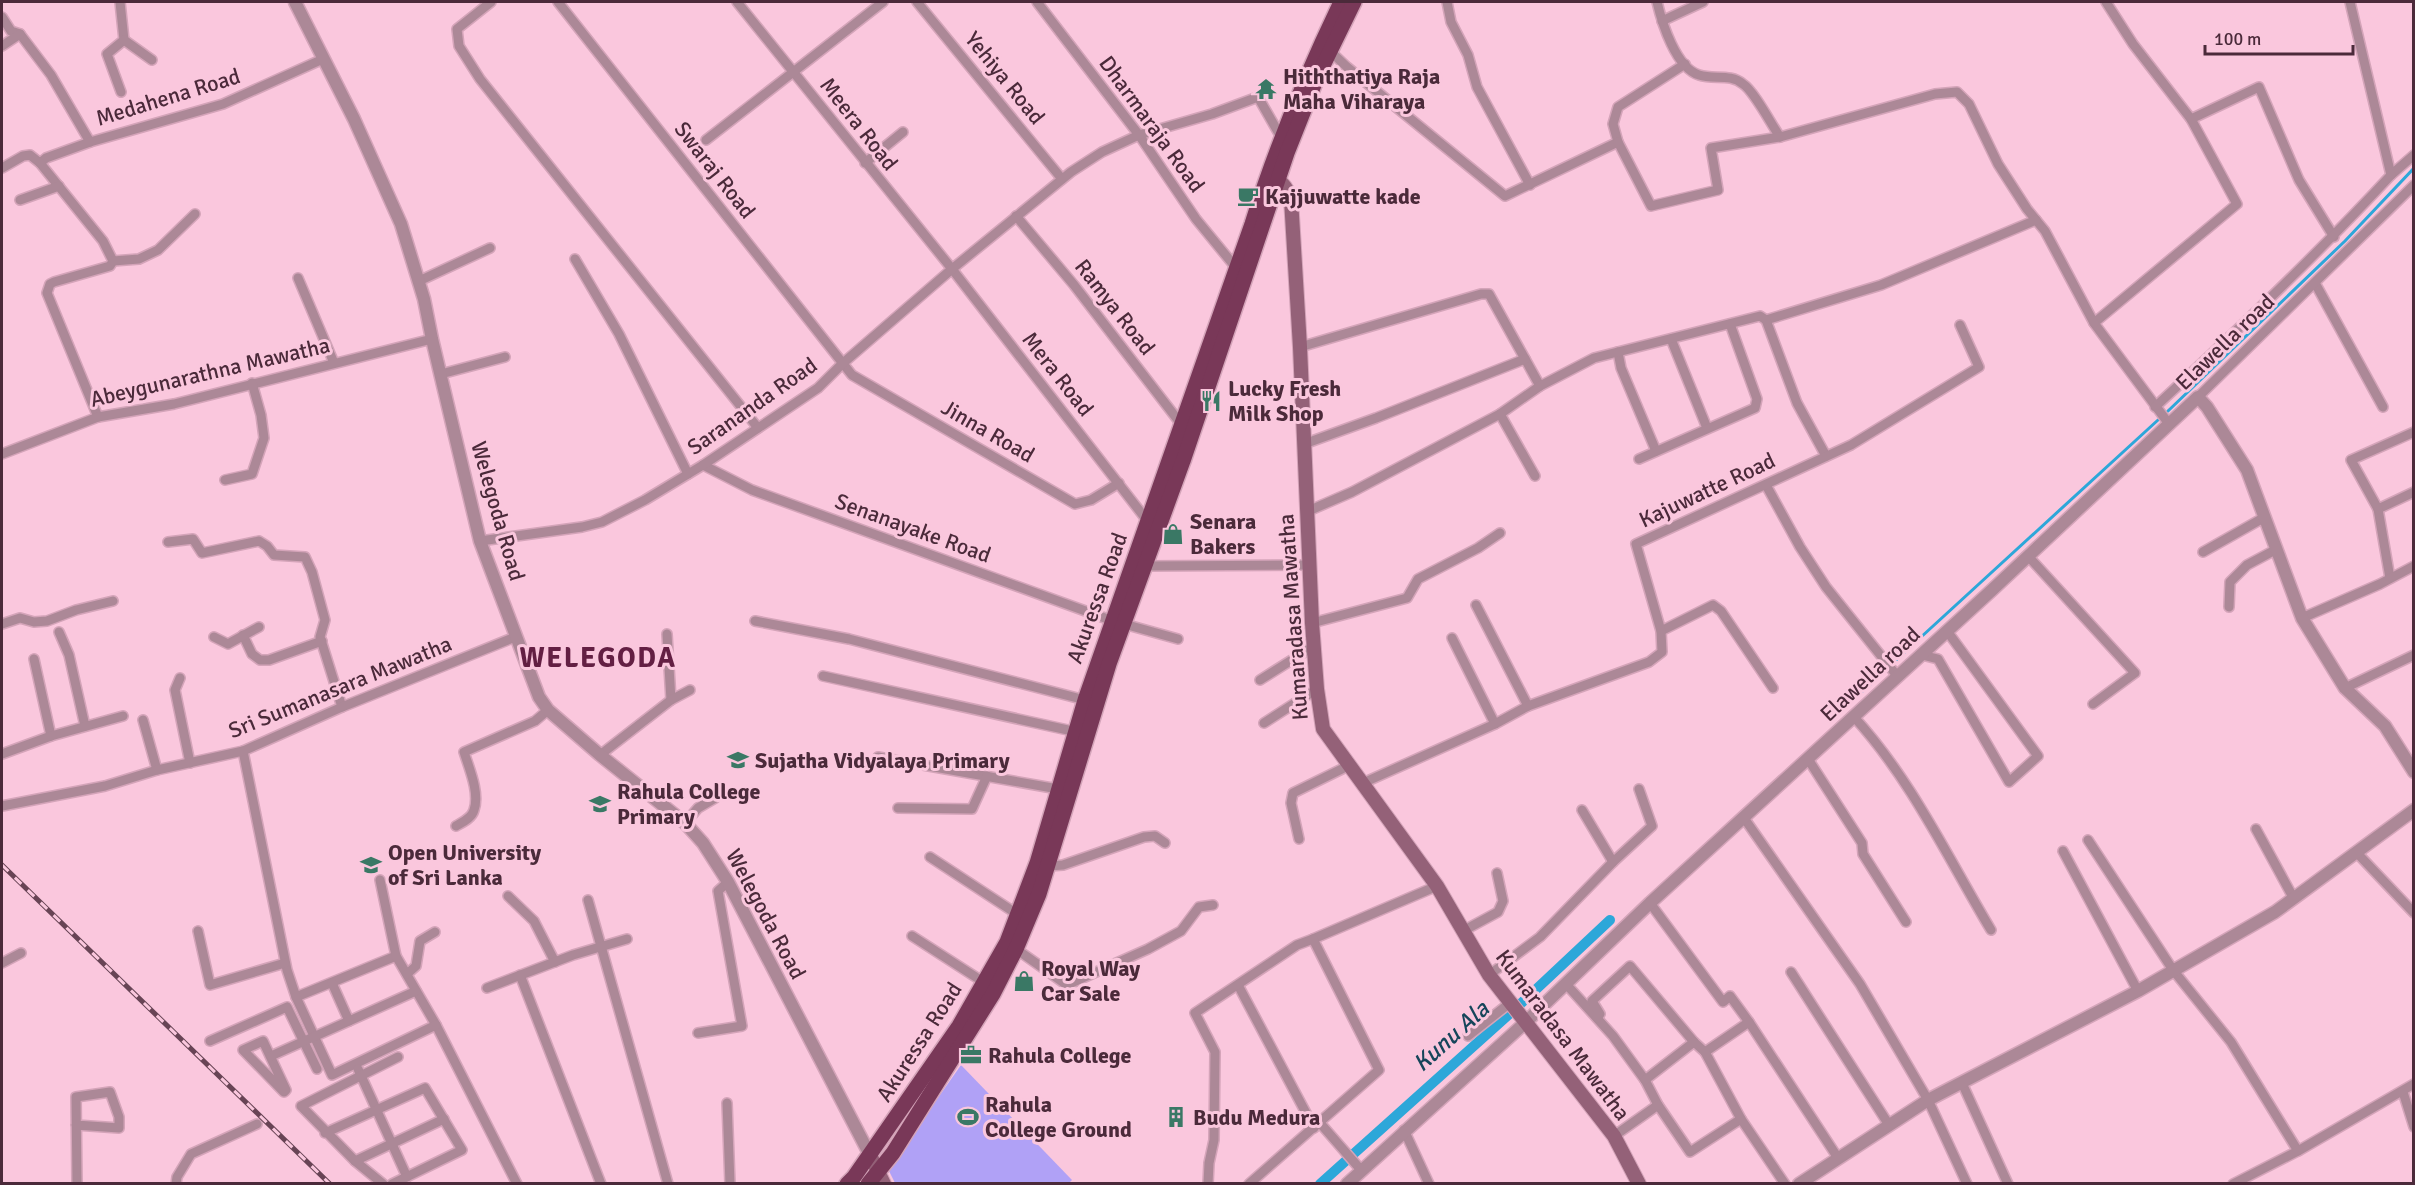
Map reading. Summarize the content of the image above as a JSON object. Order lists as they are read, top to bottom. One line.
{"streets":{"highway":["Akuressa Road"],"main road":["Kumaradasa Mawatha"],"street":["Yehiya Road","Medahena Road","Meera Road","Dharmaraja Road","Swaraj Road","Ramya Road","Elawella road","Abeygunarathna Mawatha","Mera Road","Sarananda Road","Jinna Road","Kajuwatte Road","Welegoda Road","Senanayake Road","Sri Sumanasara Mawatha"]},"crossings":[["Yehiya Road","Sarananda Road"],["Medahena Road","Welegoda Road"],["Meera Road","Mera Road"],["Meera Road","Sarananda Road"],["Dharmaraja Road","Sarananda Road"],["Dharmaraja Road","Akuressa Road"],["Swaraj Road","Sarananda Road"],["Swaraj Road","Jinna Road"],["Ramya Road","Sarananda Road"],["Ramya Road","Akuressa Road"],["Elawella road","Kumaradasa Mawatha"],["Abeygunarathna Mawatha","Welegoda Road"],["Mera Road","Sarananda Road"],["Mera Road","Jinna Road"],["Mera Road","Akuressa Road"],["Sarananda Road","Jinna Road"],["Sarananda Road","Welegoda Road"],["Sarananda Road","Senanayake Road"],["Sarananda Road","Akuressa Road"],["Kajuwatte Road","Kumaradasa Mawatha"],["Welegoda Road","Akuressa Road"],["Welegoda Road","Sri Sumanasara Mawatha"],["Senanayake Road","Akuressa Road"],["Akuressa Road","Kumaradasa Mawatha"]],"districts":["WELEGODA"],"water":["Kunu Ala"],"places":{"temple":["Hiththatiya Raja Maha Viharaya"],"cafe":["Kajjuwatte kade"],"restaurant":["Lucky Fresh Milk Shop"],"shop":["Senara Bakers","Royal Way Car Sale"],"school or university":["Sujatha Vidyalaya Primary","Rahula College Primary","Open University of Sri Lanka"],"office":["Rahula College"],"sports":["Rahula College Ground"],"building":["Budu Medura"]},"scale_bar":"100 m"}
